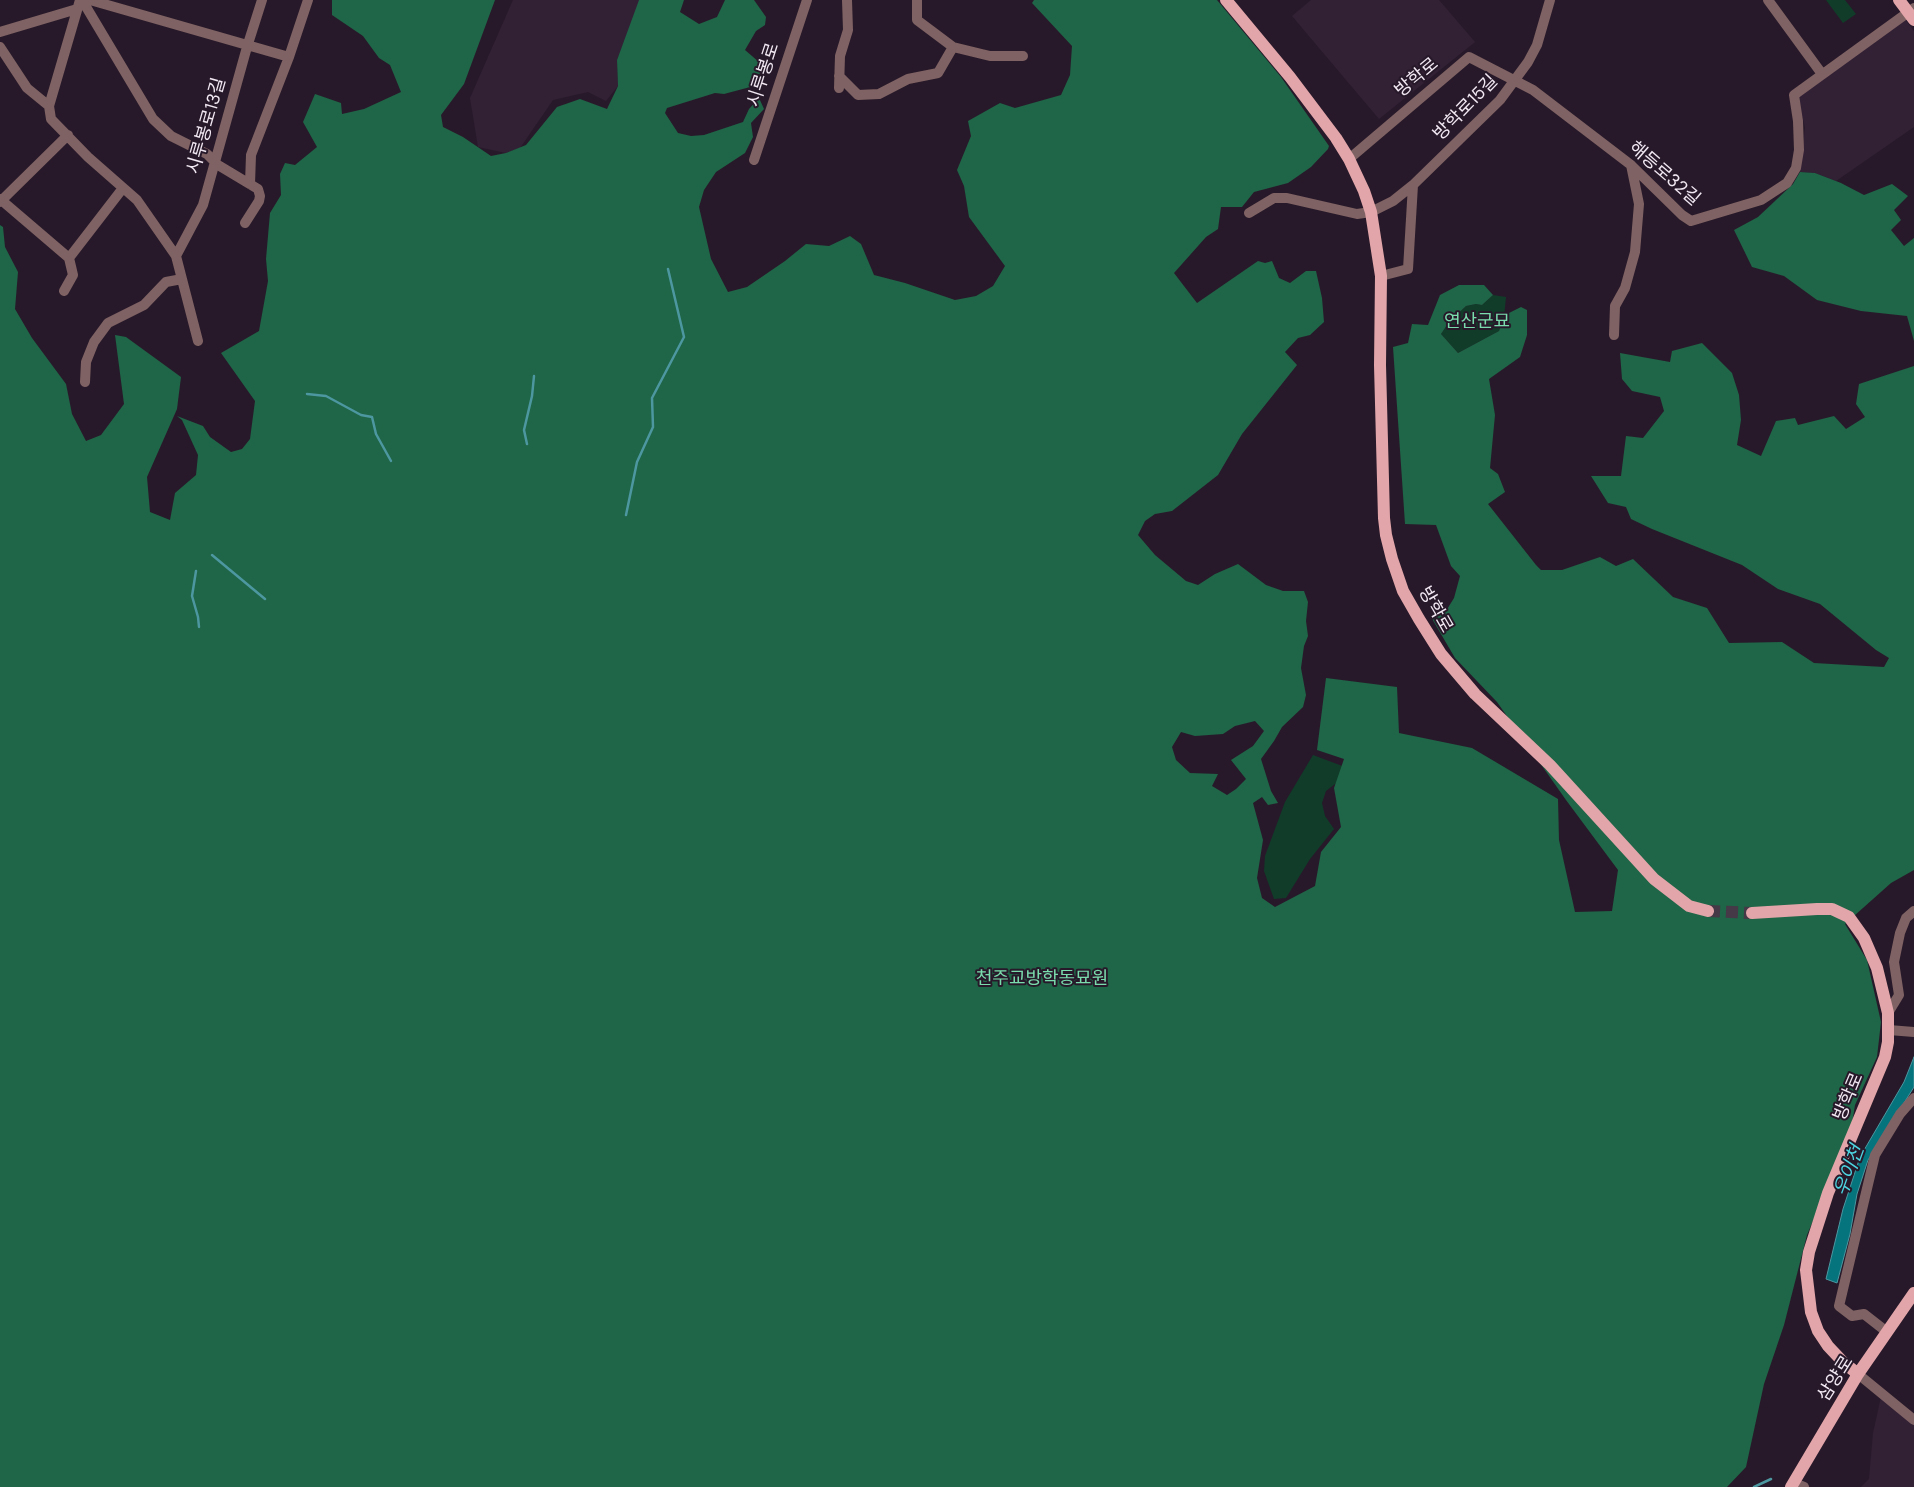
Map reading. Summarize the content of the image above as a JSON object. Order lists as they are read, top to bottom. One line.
{"streets":{"main road":["방학로","삼양로"],"street":["시루봉로","방학로15길","시루봉로13길","해등로32길"]},"crossings":[["방학로","방학로15길"],["방학로","해등로32길"],["방학로","삼양로"],["방학로15길","해등로32길"]],"water":["우이천"],"parks":["연산군묘","천주교방학동묘원"]}
